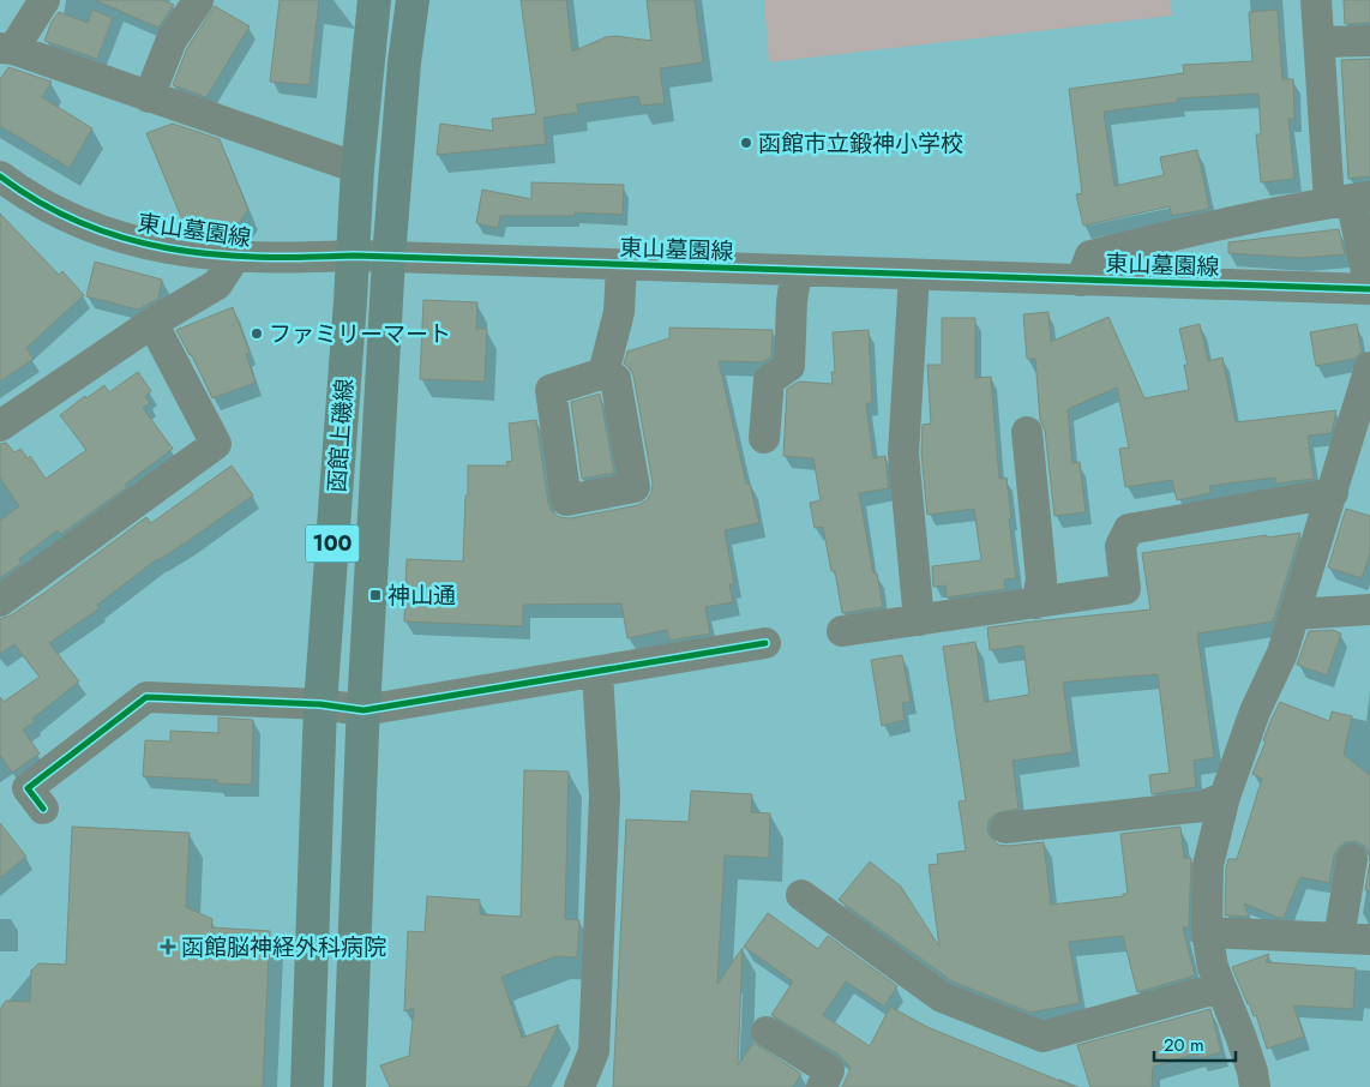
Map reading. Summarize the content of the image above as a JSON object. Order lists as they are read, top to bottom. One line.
{"streets":{"main road":["函館上磯線","100"],"street":["東山墓園線"]},"crossings":[["東山墓園線","函館上磯線"]],"places":{"other":["函館市立鍛神小学校","ファミリーマート"],"transit":["神山通"],"health":["函館脳神経外科病院"]},"scale_bar":"20 m"}
